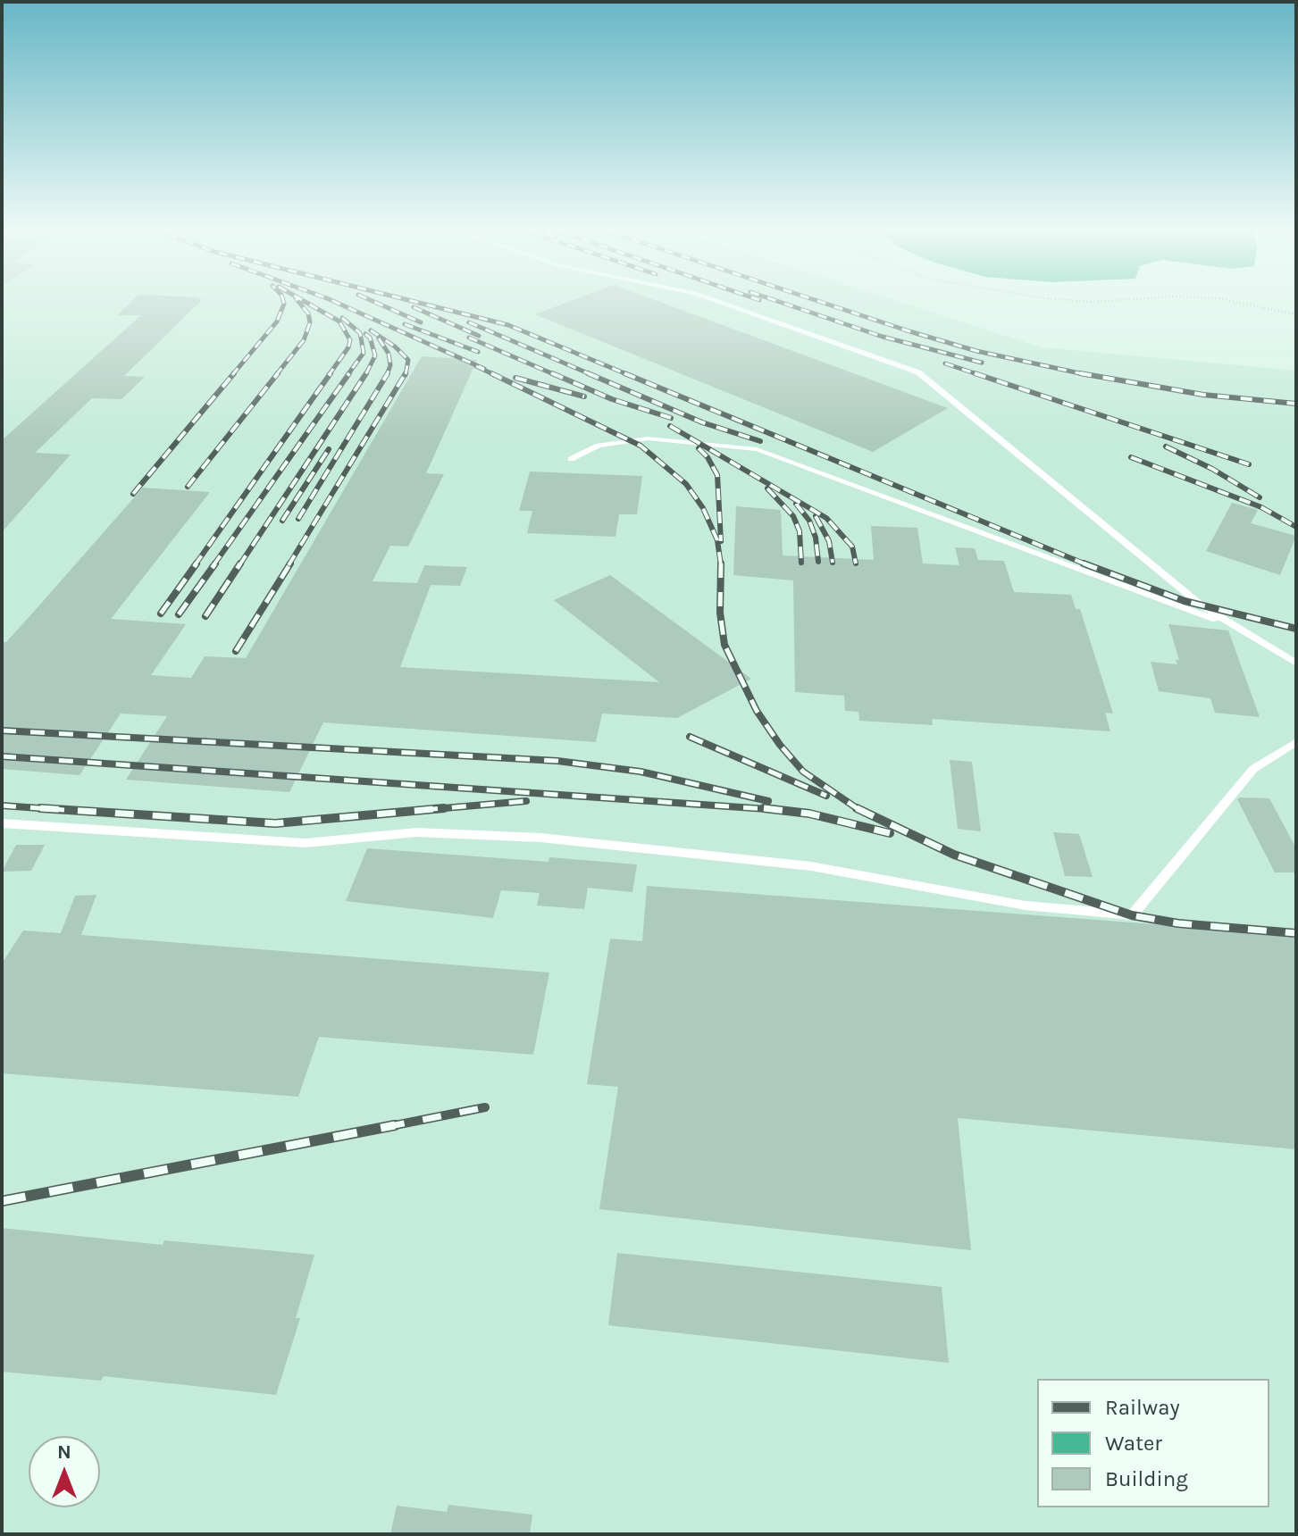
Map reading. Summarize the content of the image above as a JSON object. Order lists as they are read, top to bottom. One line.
{"legend":["Railway","Water","Building"],"north":"top"}
